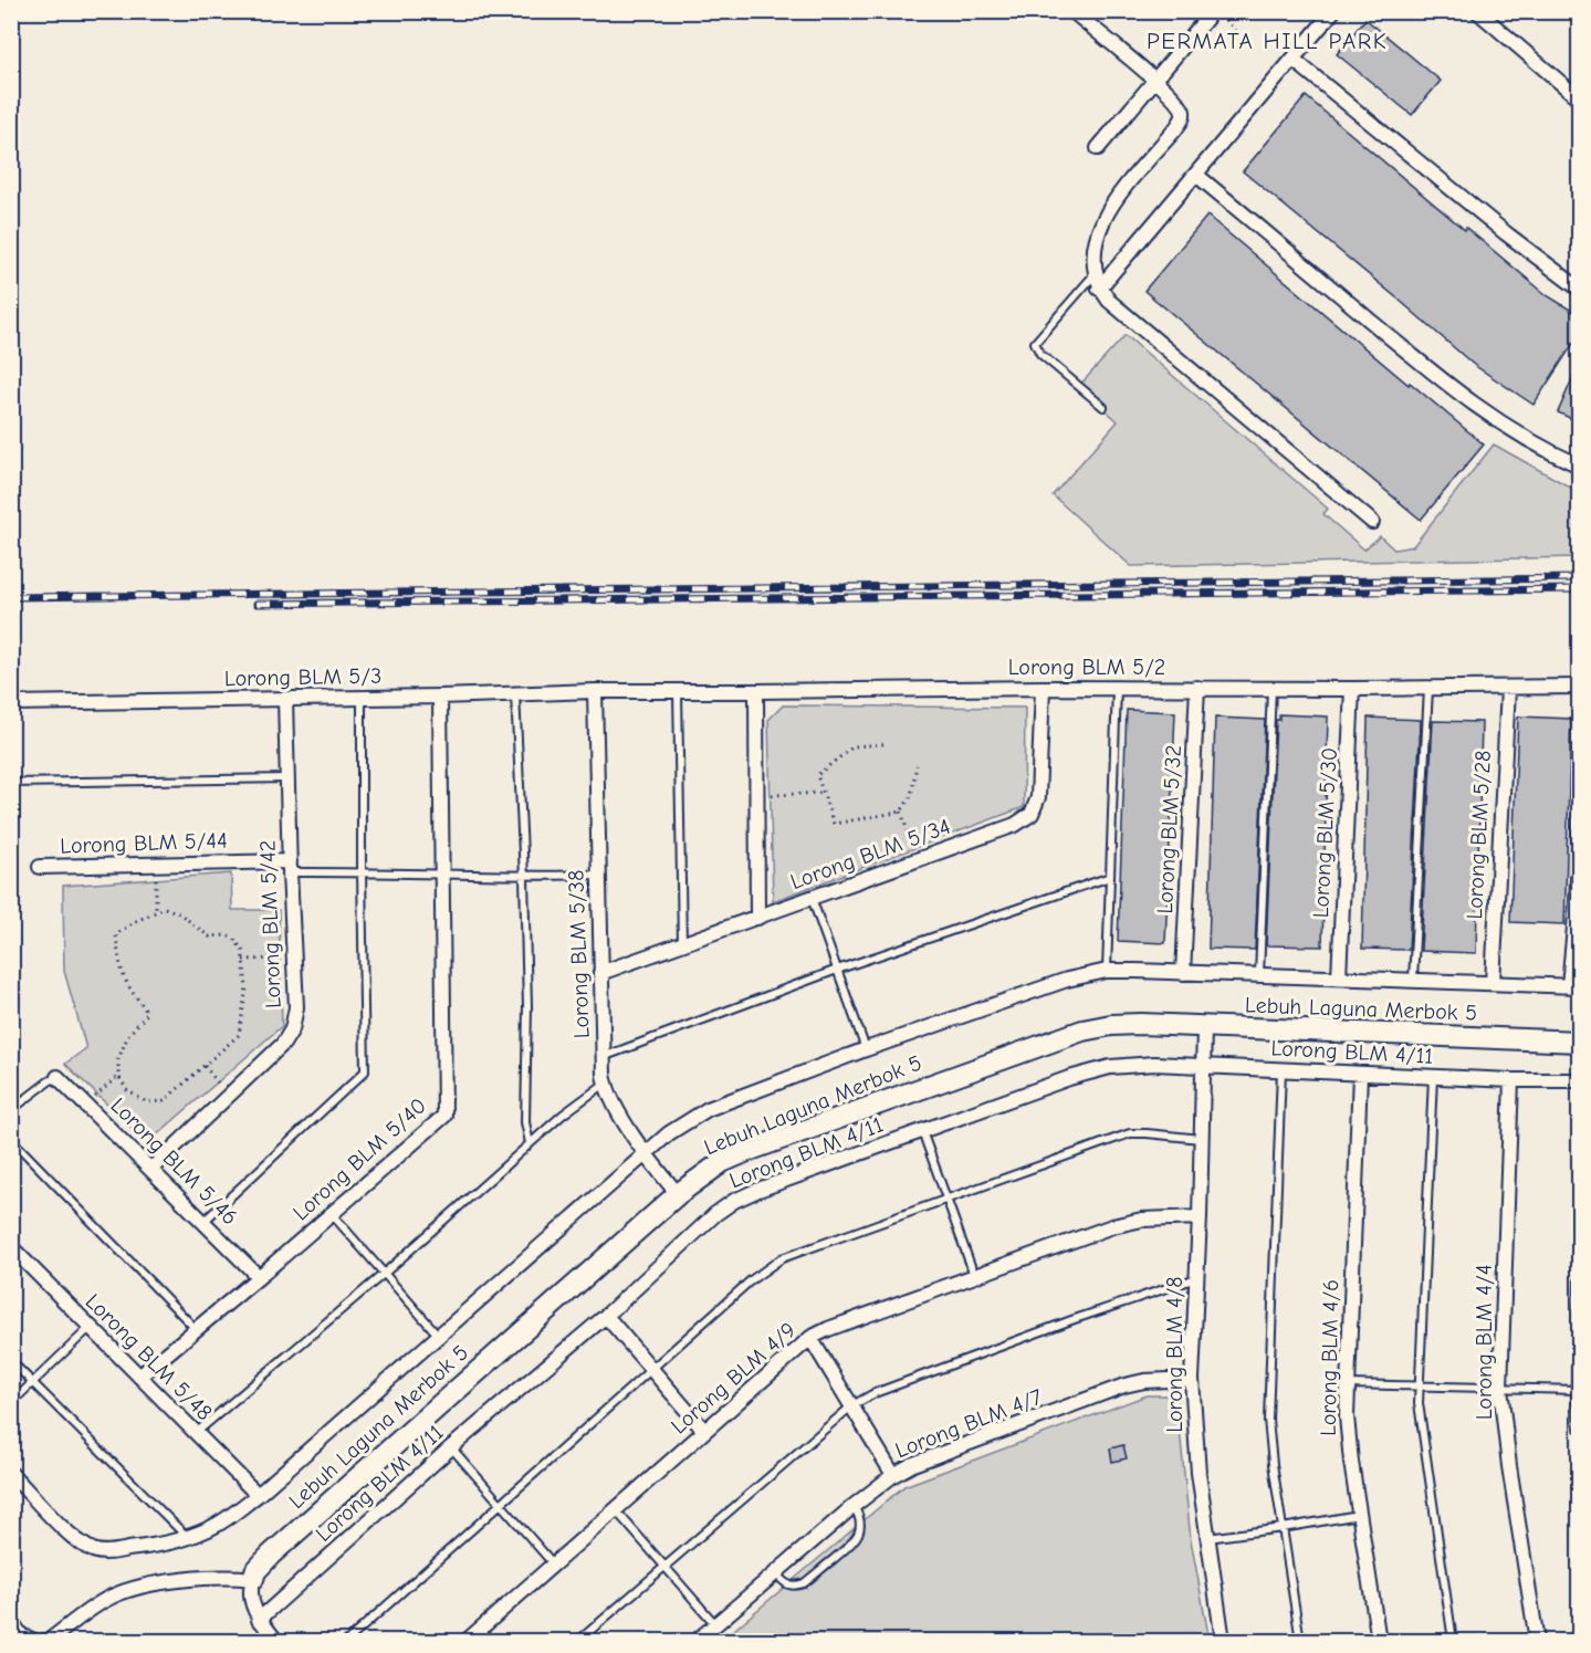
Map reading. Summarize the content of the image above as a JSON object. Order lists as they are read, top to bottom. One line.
{"streets":{"street":["Lorong BLM 5/2","Lorong BLM 5/3","Lorong BLM 5/32","Lorong BLM 5/30","Lorong BLM 5/28","Lorong BLM 5/44","Lorong BLM 5/34","Lorong BLM 5/42","Lorong BLM 5/38","Lebuh Laguna Merbok 5","Lorong BLM 4/11","Lorong BLM 5/40","Lorong BLM 5/46","Lorong BLM 4/4","Lorong BLM 4/8","Lorong BLM 5/48","Lorong BLM 4/6","Lorong BLM 4/9","Lorong BLM 4/7"]},"crossings":[["Lorong BLM 5/2","Lorong BLM 5/3"],["Lorong BLM 5/2","Lorong BLM 5/32"],["Lorong BLM 5/2","Lorong BLM 5/30"],["Lorong BLM 5/2","Lorong BLM 5/28"],["Lorong BLM 5/2","Lorong BLM 5/34"],["Lorong BLM 5/2","Lorong BLM 5/38"],["Lorong BLM 5/3","Lorong BLM 5/42"],["Lorong BLM 5/3","Lorong BLM 5/38"],["Lorong BLM 5/3","Lorong BLM 5/40"],["Lorong BLM 5/32","Lebuh Laguna Merbok 5"],["Lorong BLM 5/30","Lebuh Laguna Merbok 5"],["Lorong BLM 5/28","Lebuh Laguna Merbok 5"],["Lorong BLM 5/44","Lorong BLM 5/42"],["Lorong BLM 5/34","Lorong BLM 5/38"],["Lorong BLM 5/42","Lorong BLM 5/46"],["Lorong BLM 5/38","Lebuh Laguna Merbok 5"],["Lebuh Laguna Merbok 5","Lorong BLM 4/8"],["Lebuh Laguna Merbok 5","Lorong BLM 5/48"],["Lorong BLM 4/11","Lorong BLM 4/4"],["Lorong BLM 4/11","Lorong BLM 4/8"],["Lorong BLM 4/11","Lorong BLM 4/6"],["Lorong BLM 5/40","Lorong BLM 5/46"],["Lorong BLM 5/40","Lorong BLM 5/48"],["Lorong BLM 4/8","Lorong BLM 4/9"],["Lorong BLM 4/8","Lorong BLM 4/7"]],"districts":["PERMATA HILL PARK"]}
